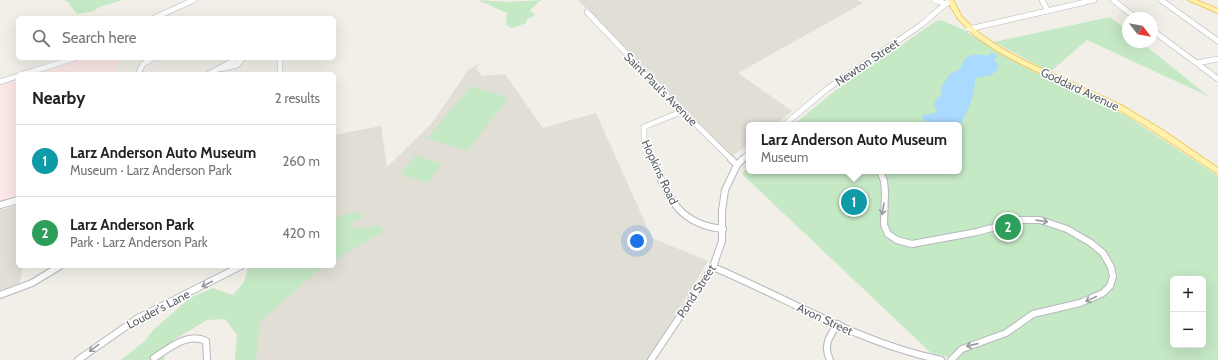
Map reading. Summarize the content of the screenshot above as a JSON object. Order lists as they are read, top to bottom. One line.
{"streets":{"main road":["Goddard Avenue"],"street":["Newton Street","Saint Paul's Avenue","Hopkins Road","Pond Street","Louder's Lane","Avon Street"]},"crossings":[["Newton Street","Goddard Avenue"],["Saint Paul's Avenue","Hopkins Road"],["Saint Paul's Avenue","Pond Street"],["Hopkins Road","Pond Street"],["Pond Street","Avon Street"]],"one_way":["Louder's Lane"],"north":"bottom right","page":{"search":"Search here","heading":["Nearby","2 results"],"popup":["Larz Anderson Auto Museum","Museum"],"list":[{"mark":"1","name":"Larz Anderson Auto Museum","note":"Museum · Larz Anderson Park","value":"260 m"},{"mark":"2","name":"Larz Anderson Park","note":"Park · Larz Anderson Park","value":"420 m"}],"pins":["1","2"],"map_buttons":["+","−"]}}
